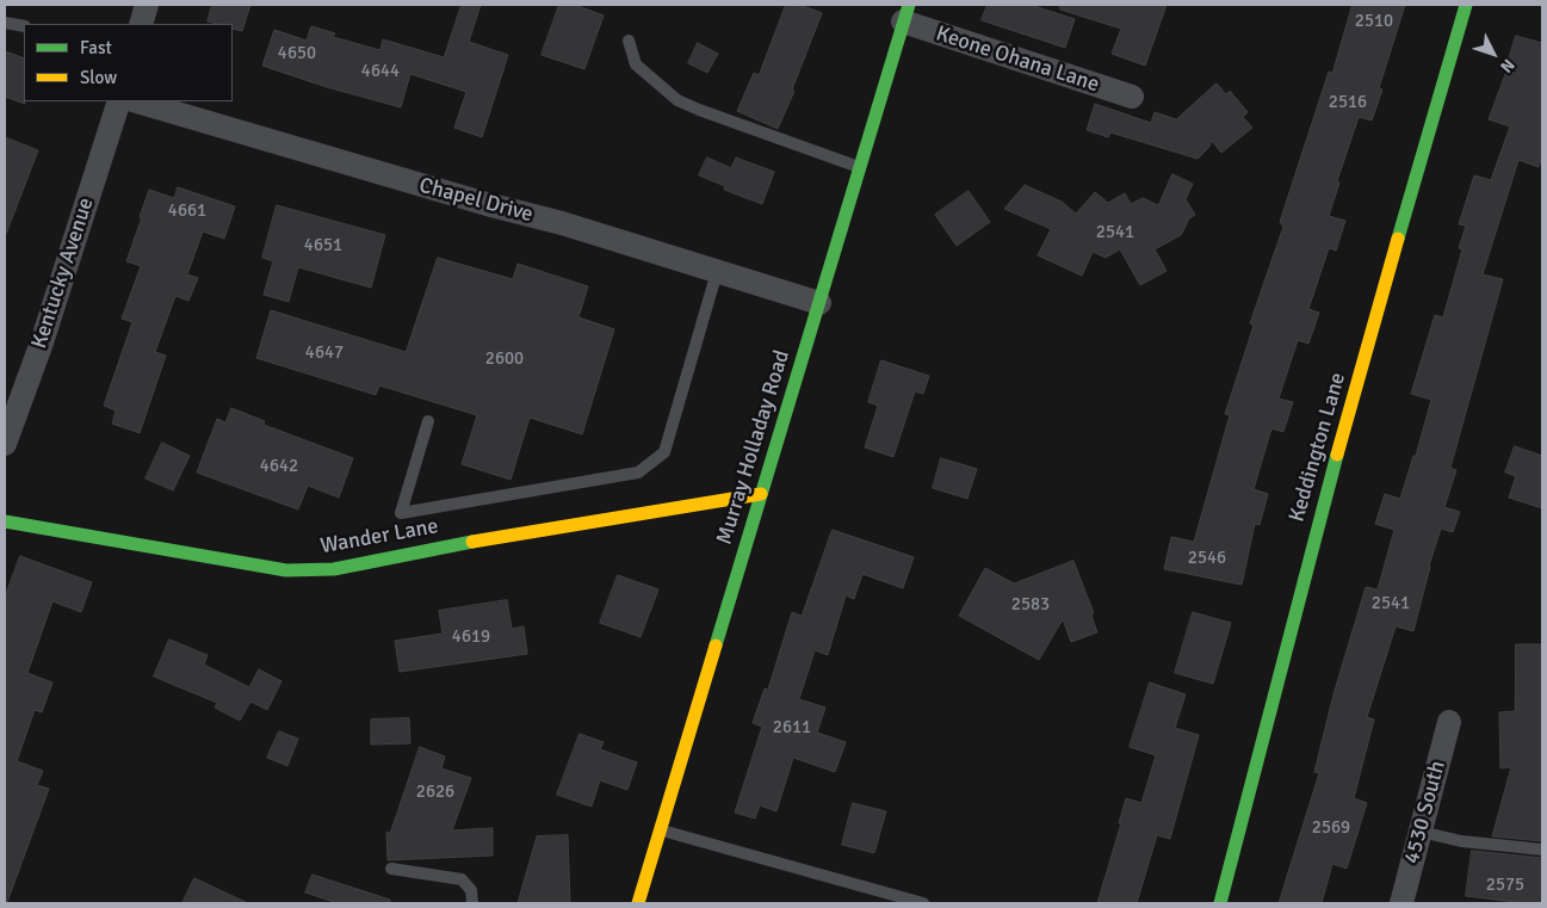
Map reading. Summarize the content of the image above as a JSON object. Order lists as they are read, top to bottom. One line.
{"streets":{"street":["Keone Ohana Lane","Chapel Drive","Kentucky Avenue","Murray Holladay Road","Keddington Lane","Wander Lane","4530 South"]},"crossings":[["Keone Ohana Lane","Murray Holladay Road"],["Chapel Drive","Murray Holladay Road"],["Murray Holladay Road","Wander Lane"]],"house_numbers":["2510","4650","4644","2516","4661","2541","4651","4647","2600","4642","2546","2541","2583","4619","2611","2626","2569","2575"],"legend":["Fast","Slow"],"north":"bottom right"}
